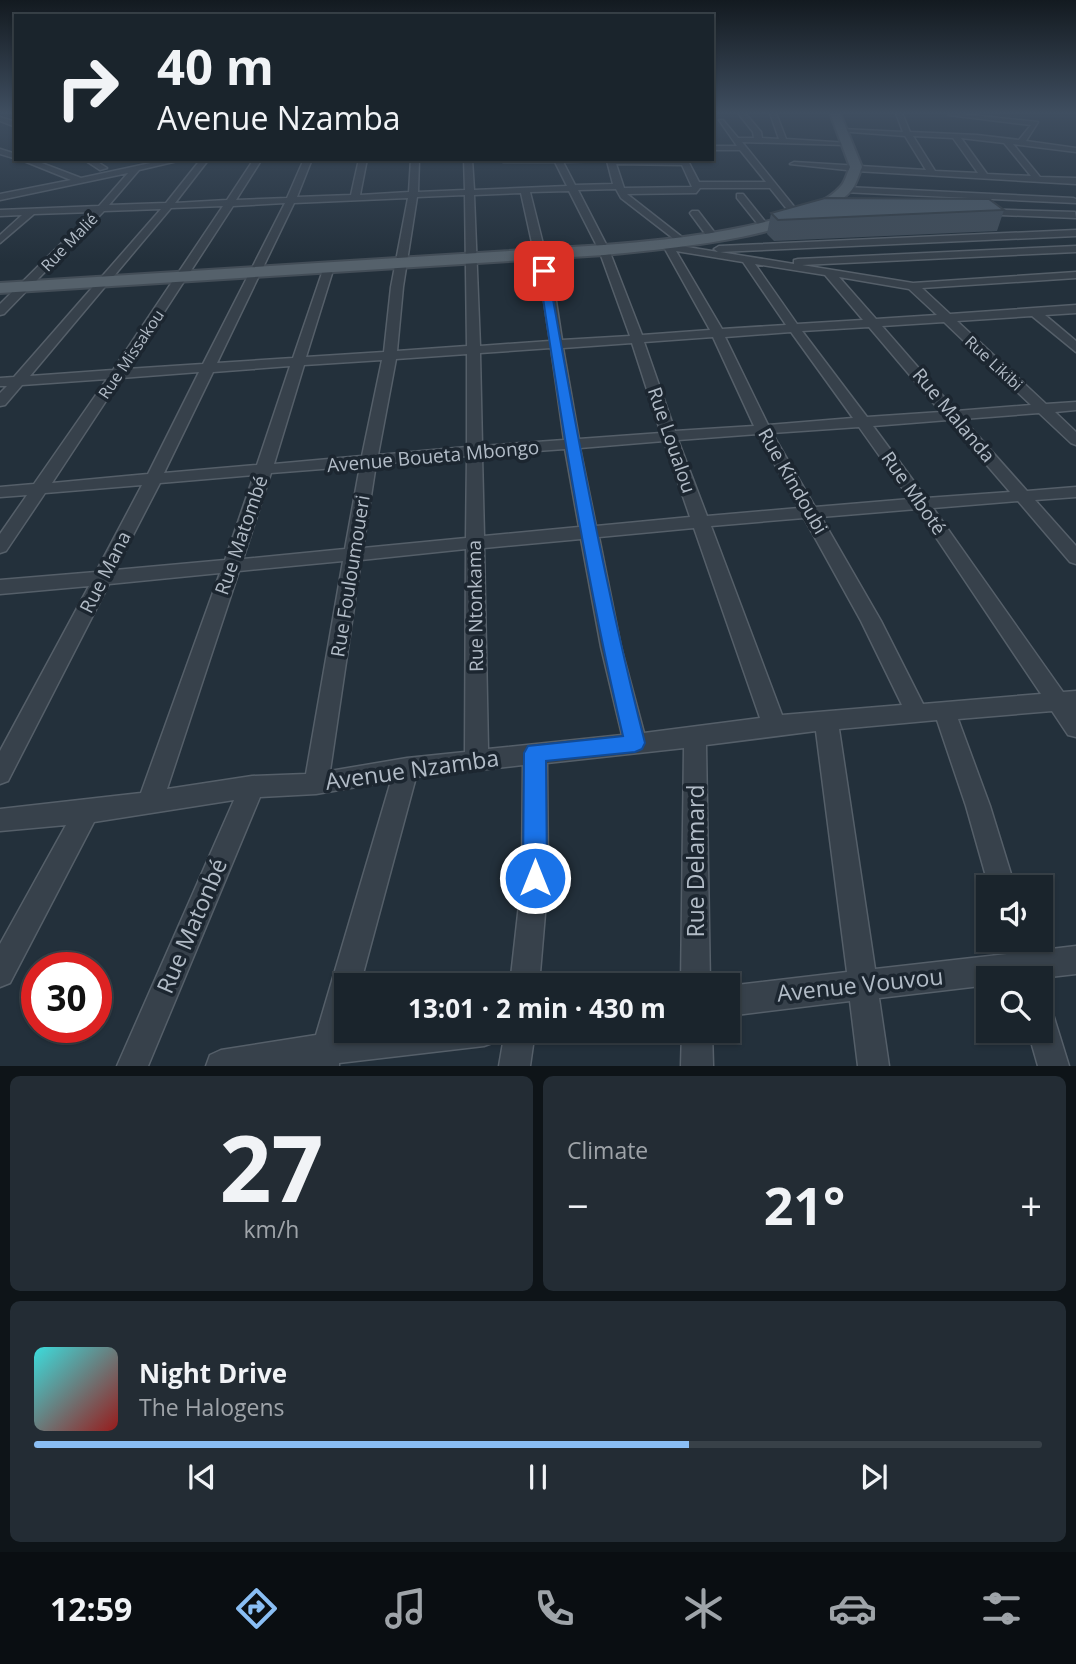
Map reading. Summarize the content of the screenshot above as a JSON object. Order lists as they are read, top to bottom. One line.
{"streets":{"street":["Rue Malié","Rue Missakou","Rue Likibi","Rue Malanda","Rue Loualou","Avenue Boueta Mbongo","Rue Kindoubi","Rue Mboté","Rue Matombé","Rue Mana","Rue Fouloumoueri","Rue Ntonkama","Avenue Nzamba","Rue Delamard","Rue Matonbé","Avenue Vouvou"]},"crossings":[["Rue Missakou","Avenue Boueta Mbongo"],["Rue Likibi","Avenue Boueta Mbongo"],["Rue Malanda","Avenue Boueta Mbongo"],["Rue Loualou","Avenue Boueta Mbongo"],["Rue Loualou","Avenue Nzamba"],["Avenue Boueta Mbongo","Rue Kindoubi"],["Avenue Boueta Mbongo","Rue Mboté"],["Avenue Boueta Mbongo","Rue Matombé"],["Avenue Boueta Mbongo","Rue Mana"],["Avenue Boueta Mbongo","Rue Fouloumoueri"],["Avenue Boueta Mbongo","Rue Ntonkama"],["Rue Kindoubi","Avenue Nzamba"],["Rue Mboté","Avenue Nzamba"],["Rue Matombé","Avenue Nzamba"],["Rue Fouloumoueri","Avenue Nzamba"],["Rue Ntonkama","Avenue Nzamba"],["Avenue Nzamba","Rue Delamard"],["Avenue Nzamba","Rue Matonbé"]],"page":{"turn":["40 m","Avenue Nzamba"],"limit":"30","trip":"13:01 · 2 min · 430 m","tile":[["27","km/h"],"Climate"],"heat":["−","21°","+"],"song":["Night Drive","The Halogens"],"tabs":"12:59"}}
